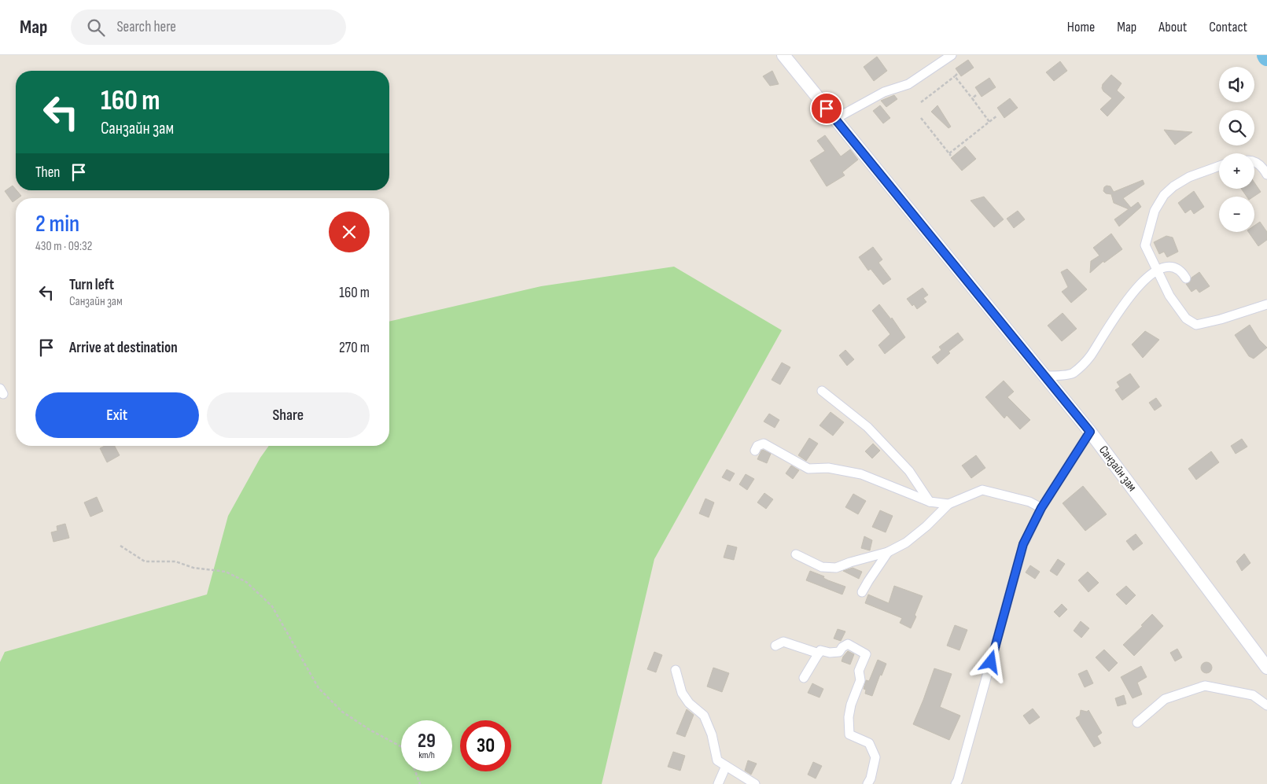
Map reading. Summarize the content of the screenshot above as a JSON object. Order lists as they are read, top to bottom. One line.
{"streets":{"main road":["Санзайн зам"]},"page":{"header":"Map","search":"Search here","nav":["Home","Map","About","Contact"],"map_buttons":["+","−"],"turn":["160 m","Санзайн зам"],"then":"Then","heading":["2 min","430 m · 09:32"],"list":[{"name":"Turn left","note":"Санзайн зам","value":"160 m"},{"name":"Arrive at destination","value":"270 m"}],"buttons":["Exit","Share"],"speed":"29 km/h","limit":"30"}}
